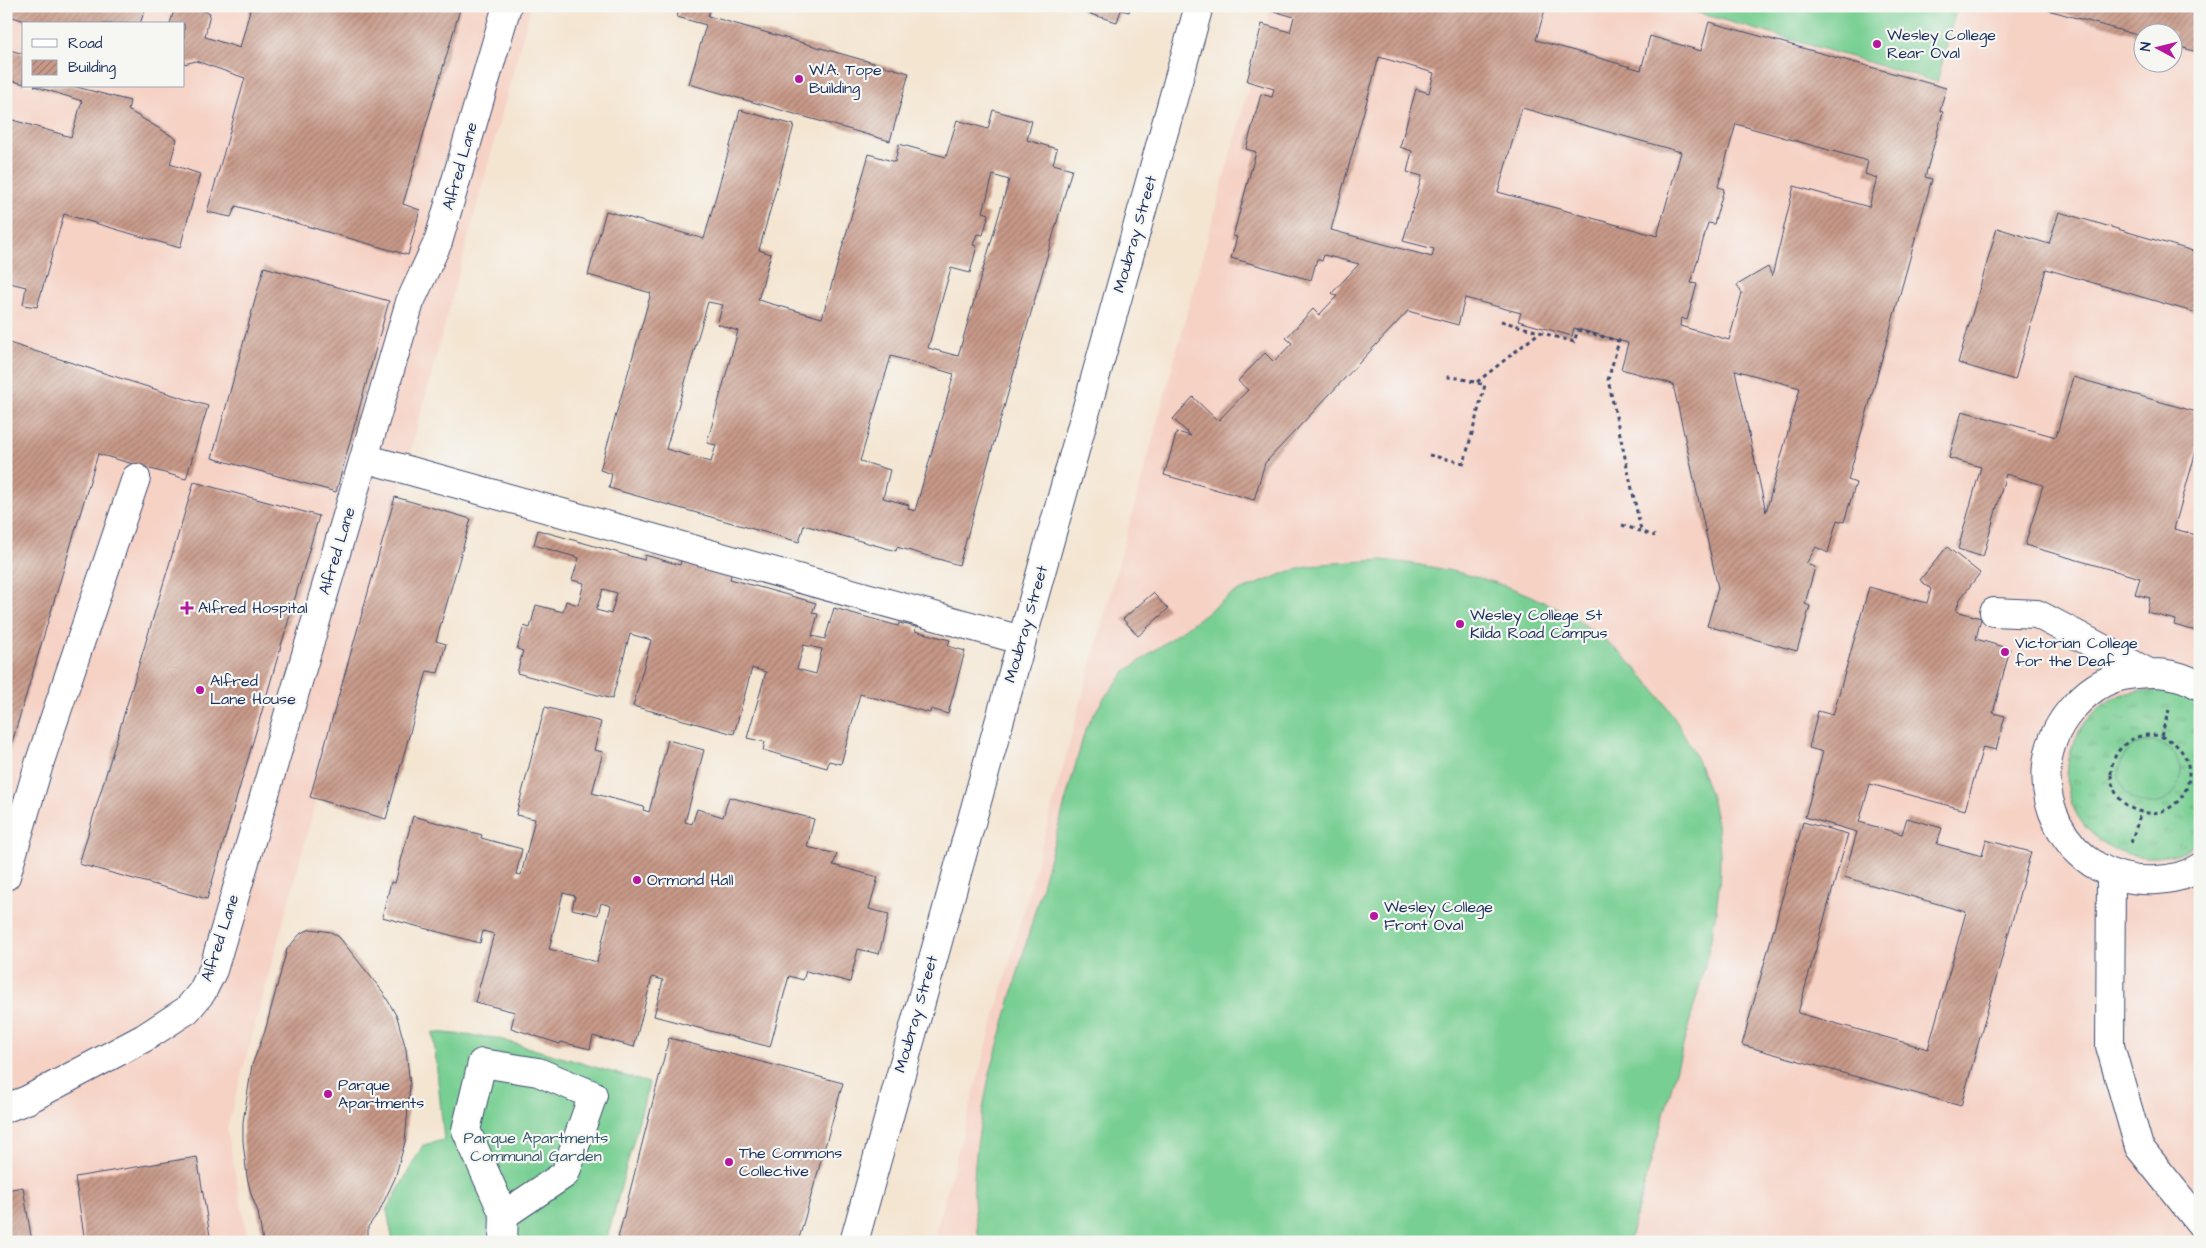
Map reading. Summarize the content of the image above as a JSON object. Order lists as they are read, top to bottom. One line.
{"streets":{"street":["Alfred Lane","Moubray Street"]},"parks":["Parque Apartments Communal Garden"],"places":{"other":["Wesley College Rear Oval","W.A. Tope Building","Wesley College St Kilda Road Campus","Victorian College for the Deaf","Alfred Lane House","Ormond Hall","Wesley College Front Oval","Parque Apartments","The Commons Collective"],"health":["Alfred Hospital"]},"legend":["Road","Building"],"north":"left"}
